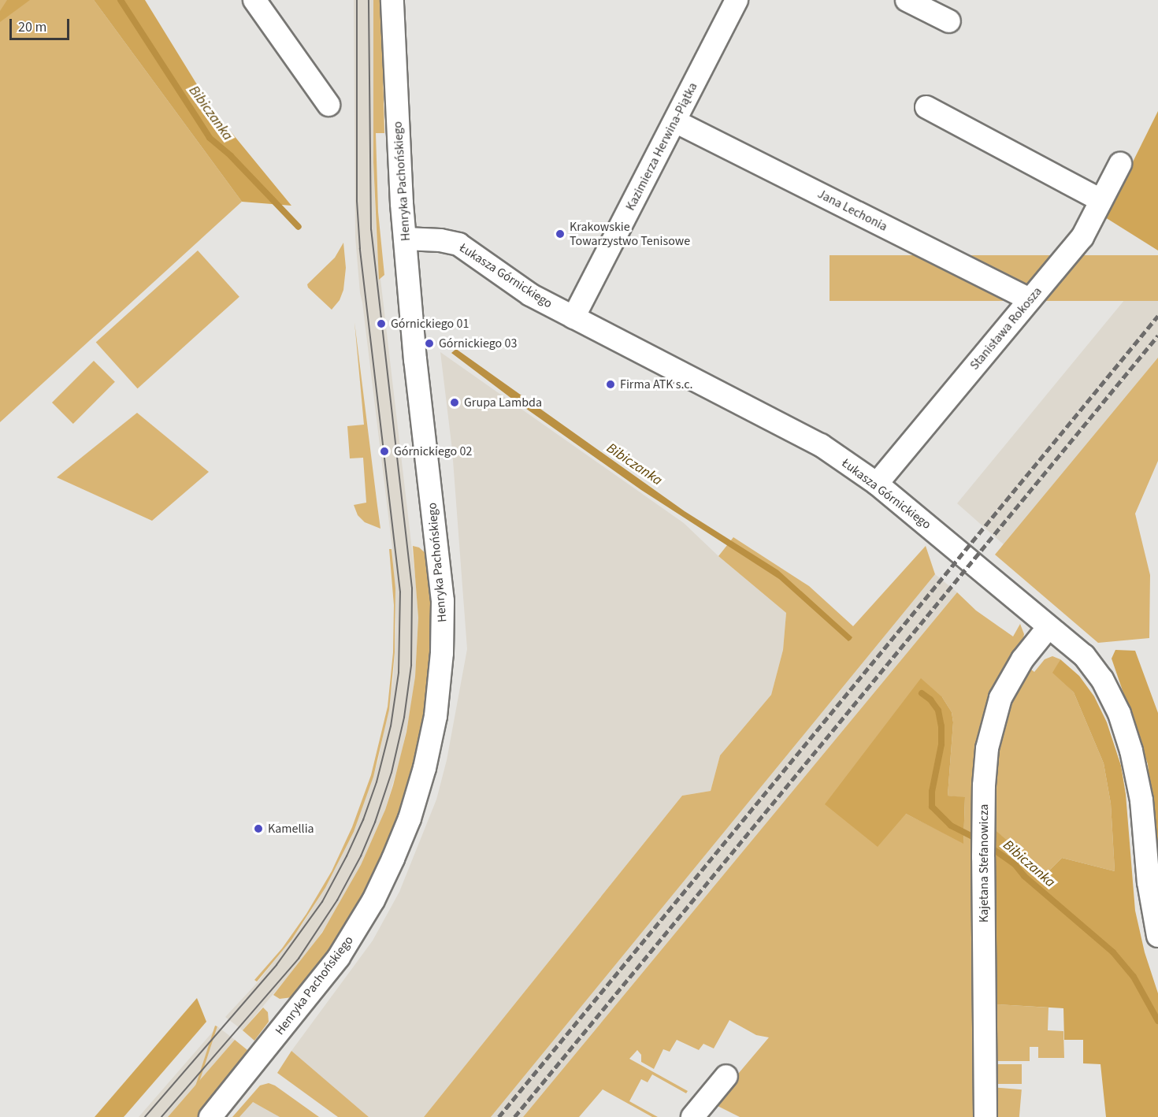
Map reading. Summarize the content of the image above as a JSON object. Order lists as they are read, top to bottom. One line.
{"streets":{"street":["Kazimierza Herwina-Piątka","Henryka Pachońskiego","Jana Lechonia","Łukasza Górnickiego","Stanisława Rokosza","Kajetana Stefanowicza"]},"crossings":[["Kazimierza Herwina-Piątka","Jana Lechonia"],["Kazimierza Herwina-Piątka","Łukasza Górnickiego"],["Henryka Pachońskiego","Łukasza Górnickiego"],["Jana Lechonia","Stanisława Rokosza"],["Łukasza Górnickiego","Stanisława Rokosza"],["Łukasza Górnickiego","Kajetana Stefanowicza"]],"water":["Bibiczanka"],"places":["Krakowskie Towarzystwo Tenisowe","Górnickiego 01","Górnickiego 03","Firma ATK s.c.","Grupa Lambda","Górnickiego 02","Kamellia"],"scale_bar":"20 m"}
